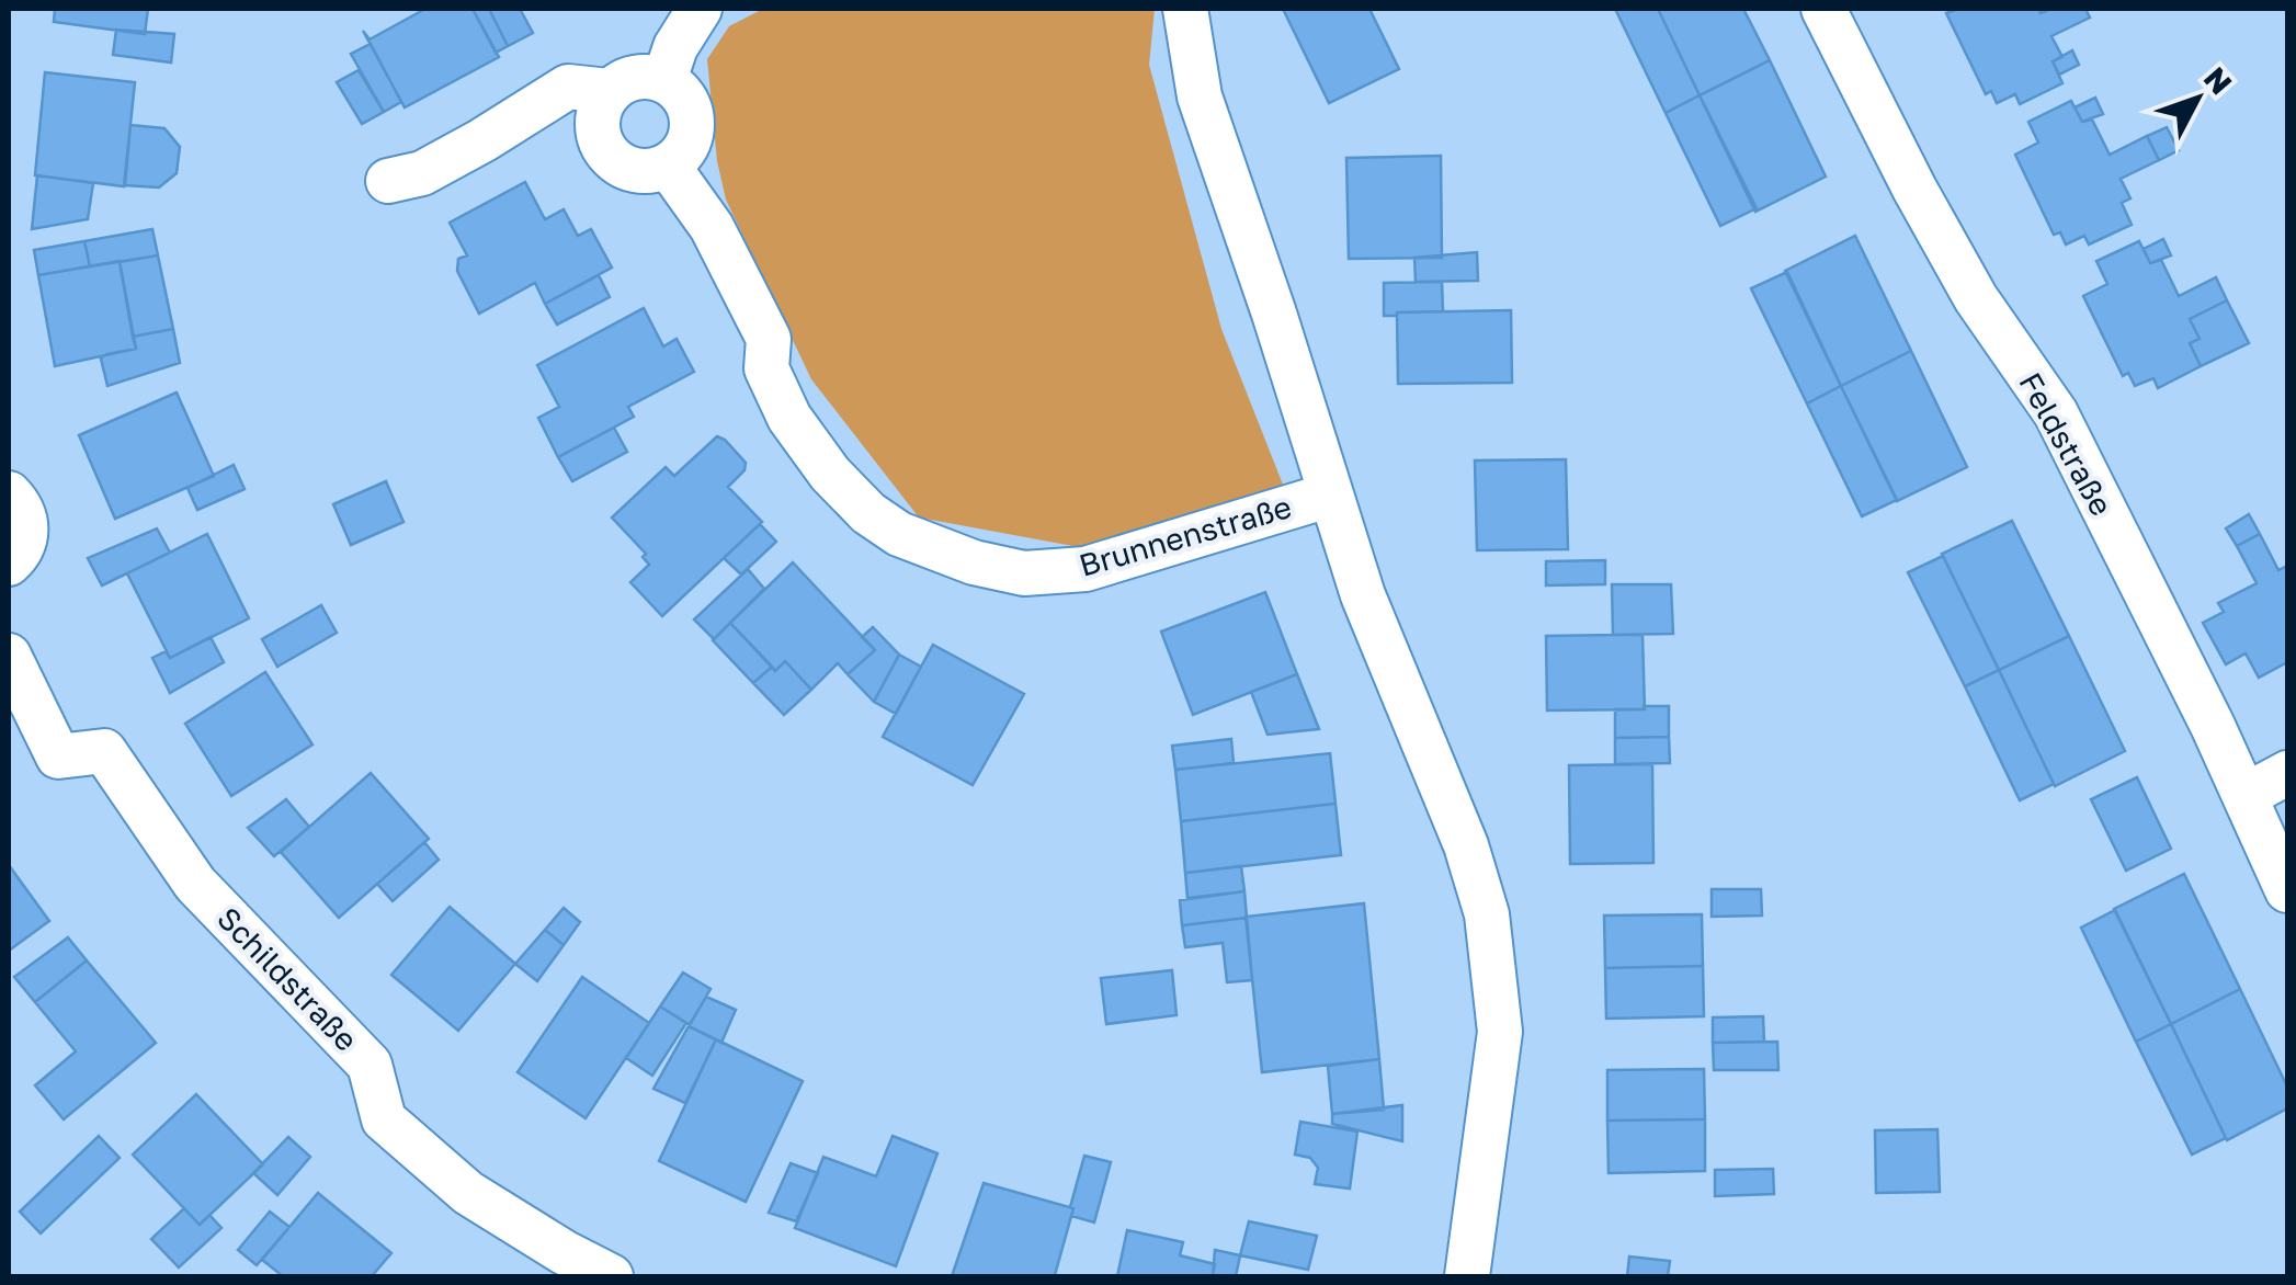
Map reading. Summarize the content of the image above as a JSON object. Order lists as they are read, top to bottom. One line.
{"streets":{"street":["Feldstraße","Brunnenstraße","Schildstraße"]},"north":"top right"}
